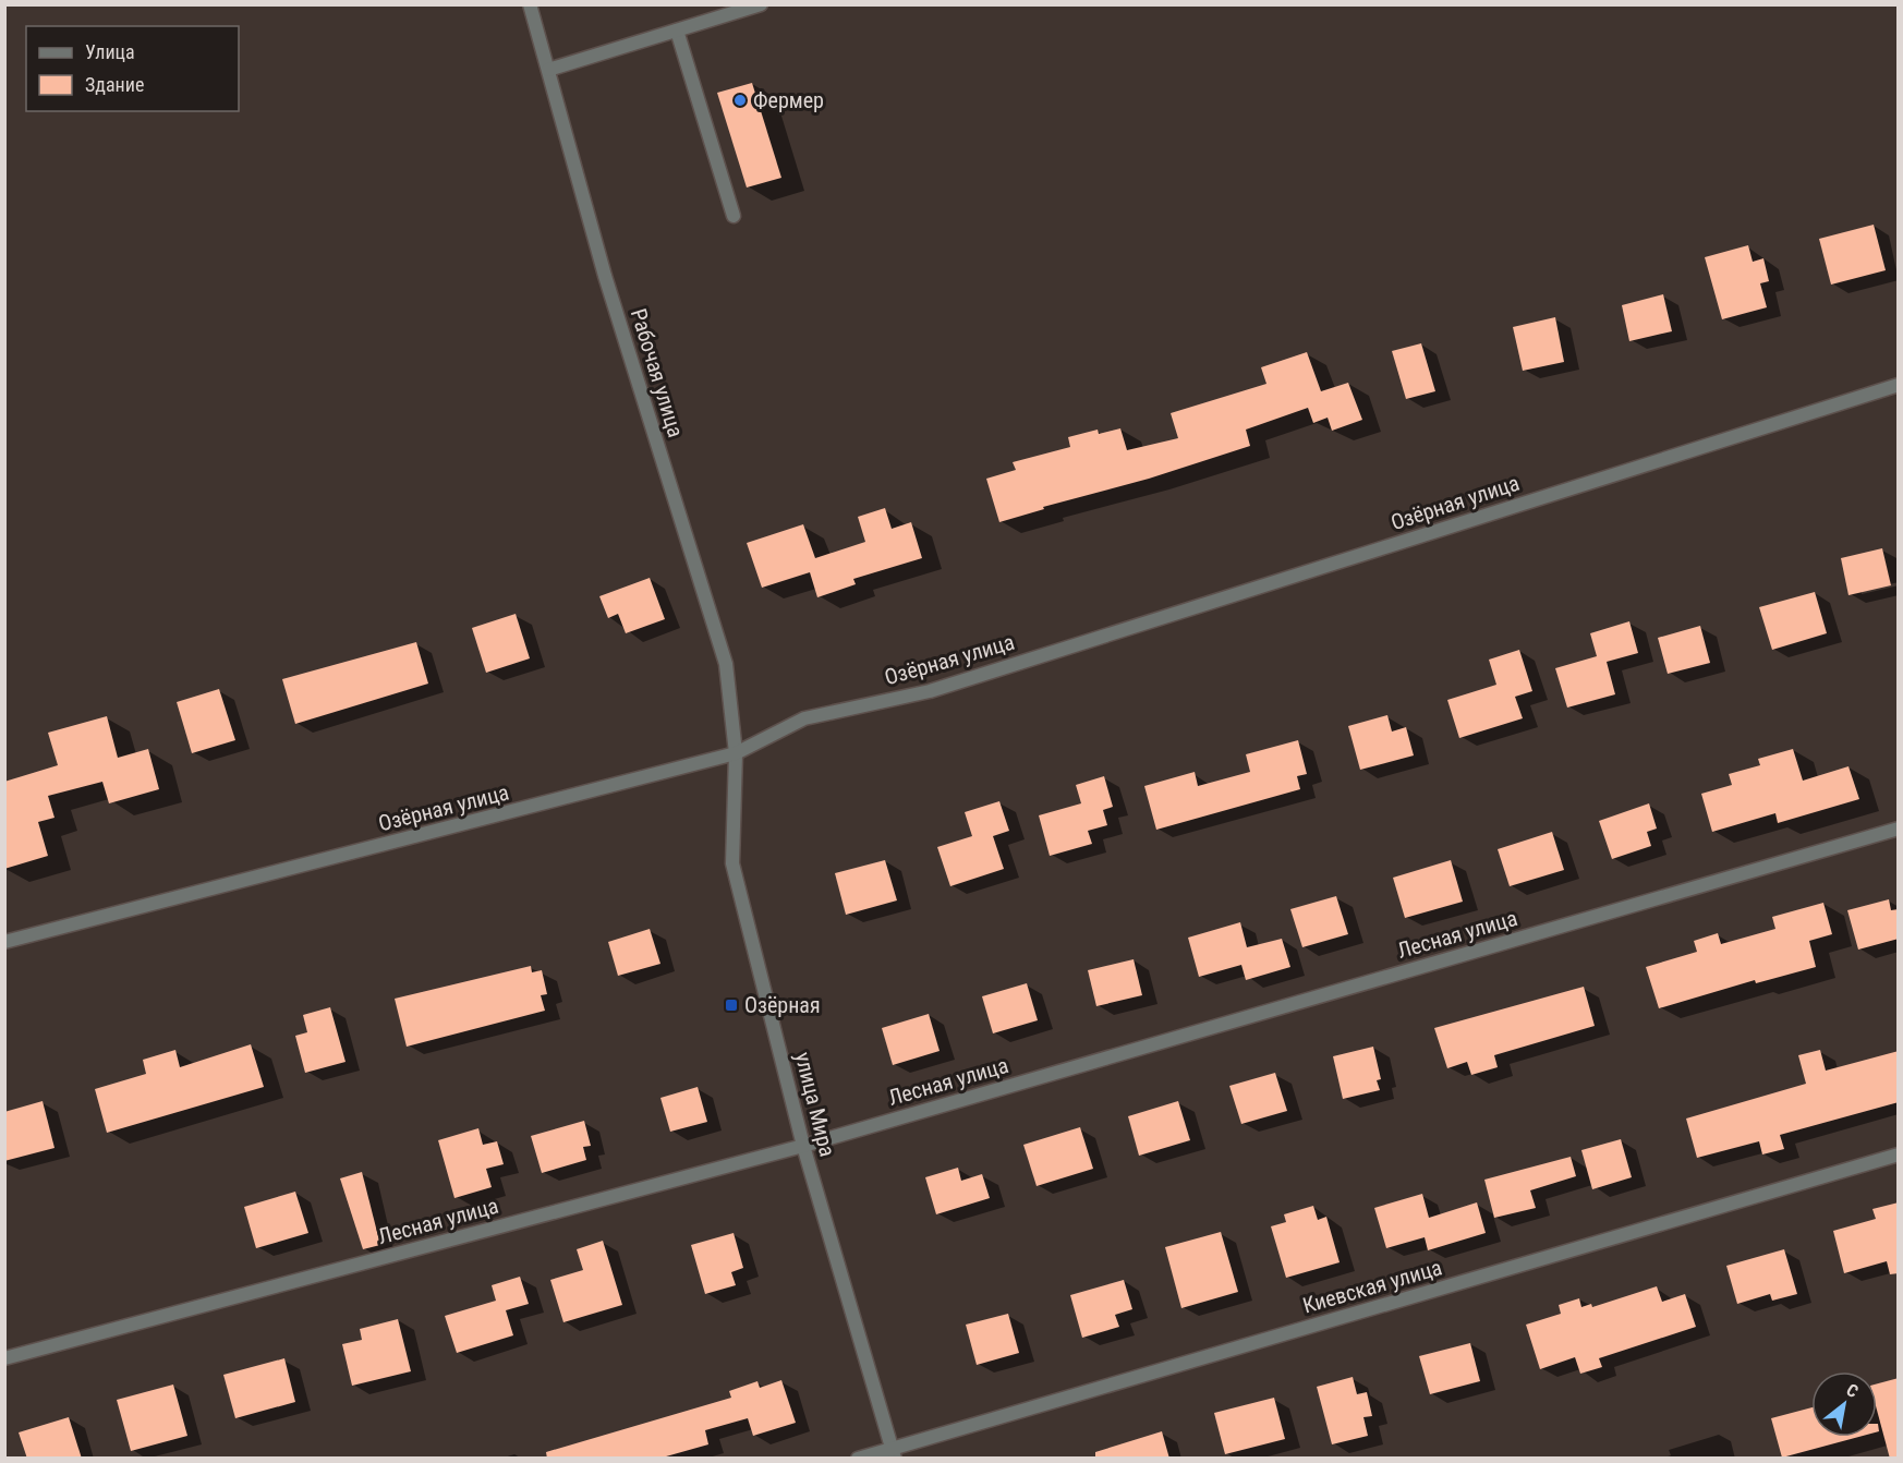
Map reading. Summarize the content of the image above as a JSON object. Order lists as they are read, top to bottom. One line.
{"streets":{"street":["Рабочая улица","Озёрная улица","Лесная улица","улица Мира","Киевская улица"]},"crossings":[["Рабочая улица","Озёрная улица"],["Рабочая улица","улица Мира"],["Озёрная улица","улица Мира"],["Лесная улица","улица Мира"],["улица Мира","Киевская улица"]],"places":{"other":["Фермер"],"transit":["Озёрная"]},"legend":["Улица","Здание"],"north":"top right"}
